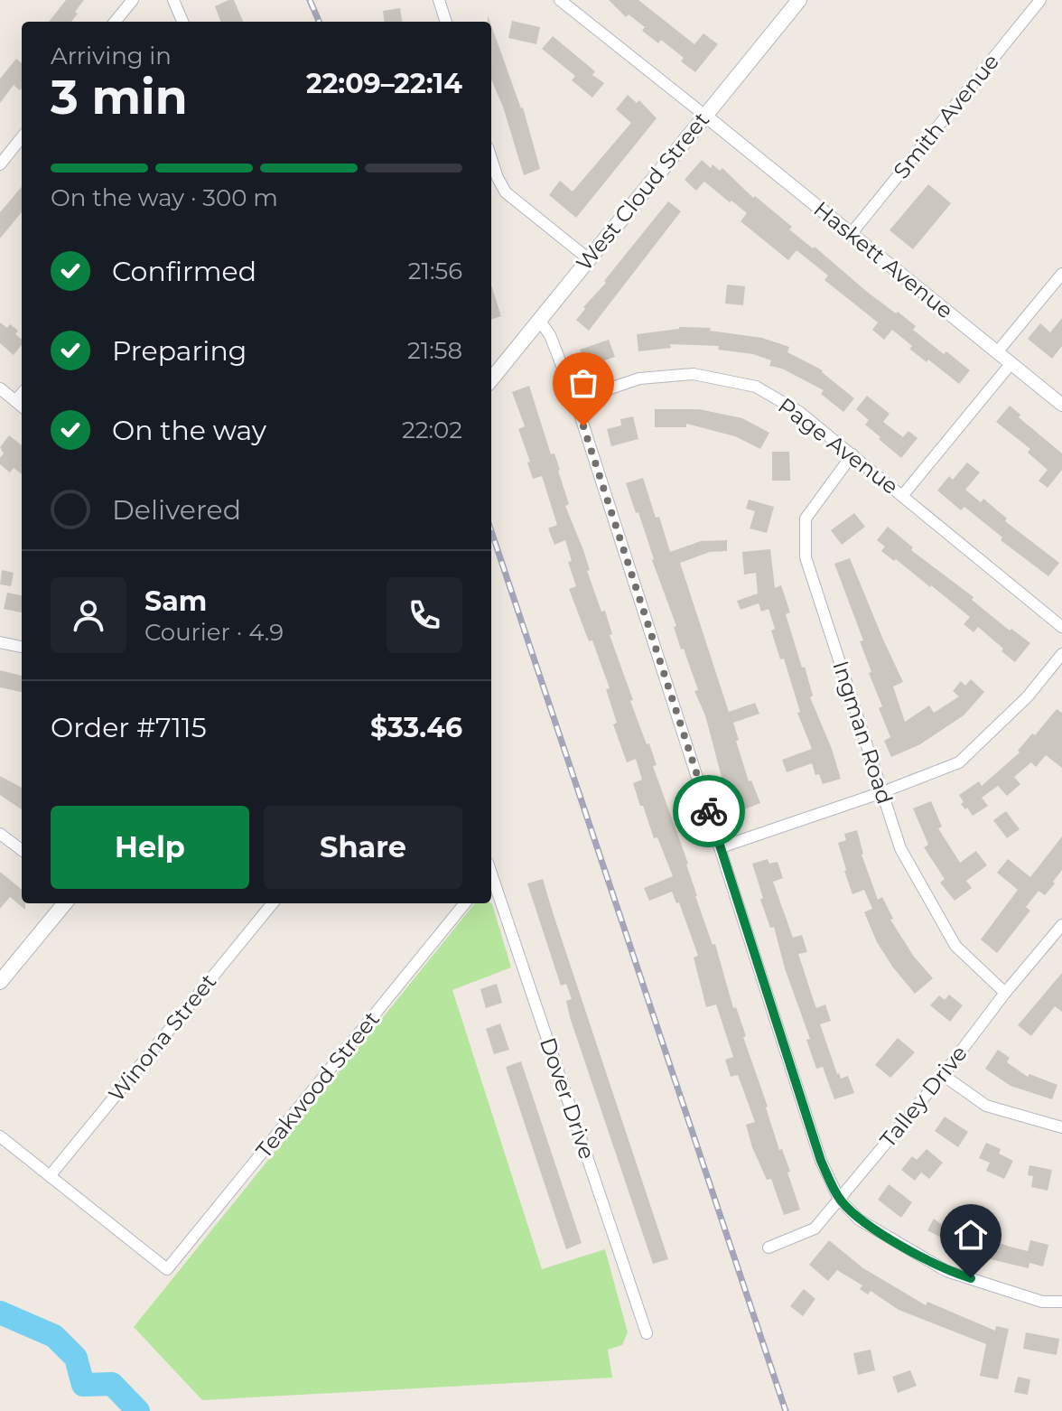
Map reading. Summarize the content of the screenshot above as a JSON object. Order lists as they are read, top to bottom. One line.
{"streets":{"main road":["West Cloud Street"],"street":["Smith Avenue","Haskett Avenue","Page Avenue","Ingman Road","Winona Street","Teakwood Street","Talley Drive","Dover Drive"]},"crossings":[["Smith Avenue","Haskett Avenue"],["West Cloud Street","Haskett Avenue"],["Page Avenue","Ingman Road"],["Ingman Road","Talley Drive"],["Winona Street","Teakwood Street"]],"page":{"heading":["3 min","Arriving in","22:09–22:14"],"panel":["Sam","Courier · 4.9","Order #7115","$33.46"],"bar":"On the way · 300 m","list":[["Confirmed","21:56"],["Preparing","21:58"],["On the way","22:02"],"Delivered"],"buttons":["Help","Share"]}}
